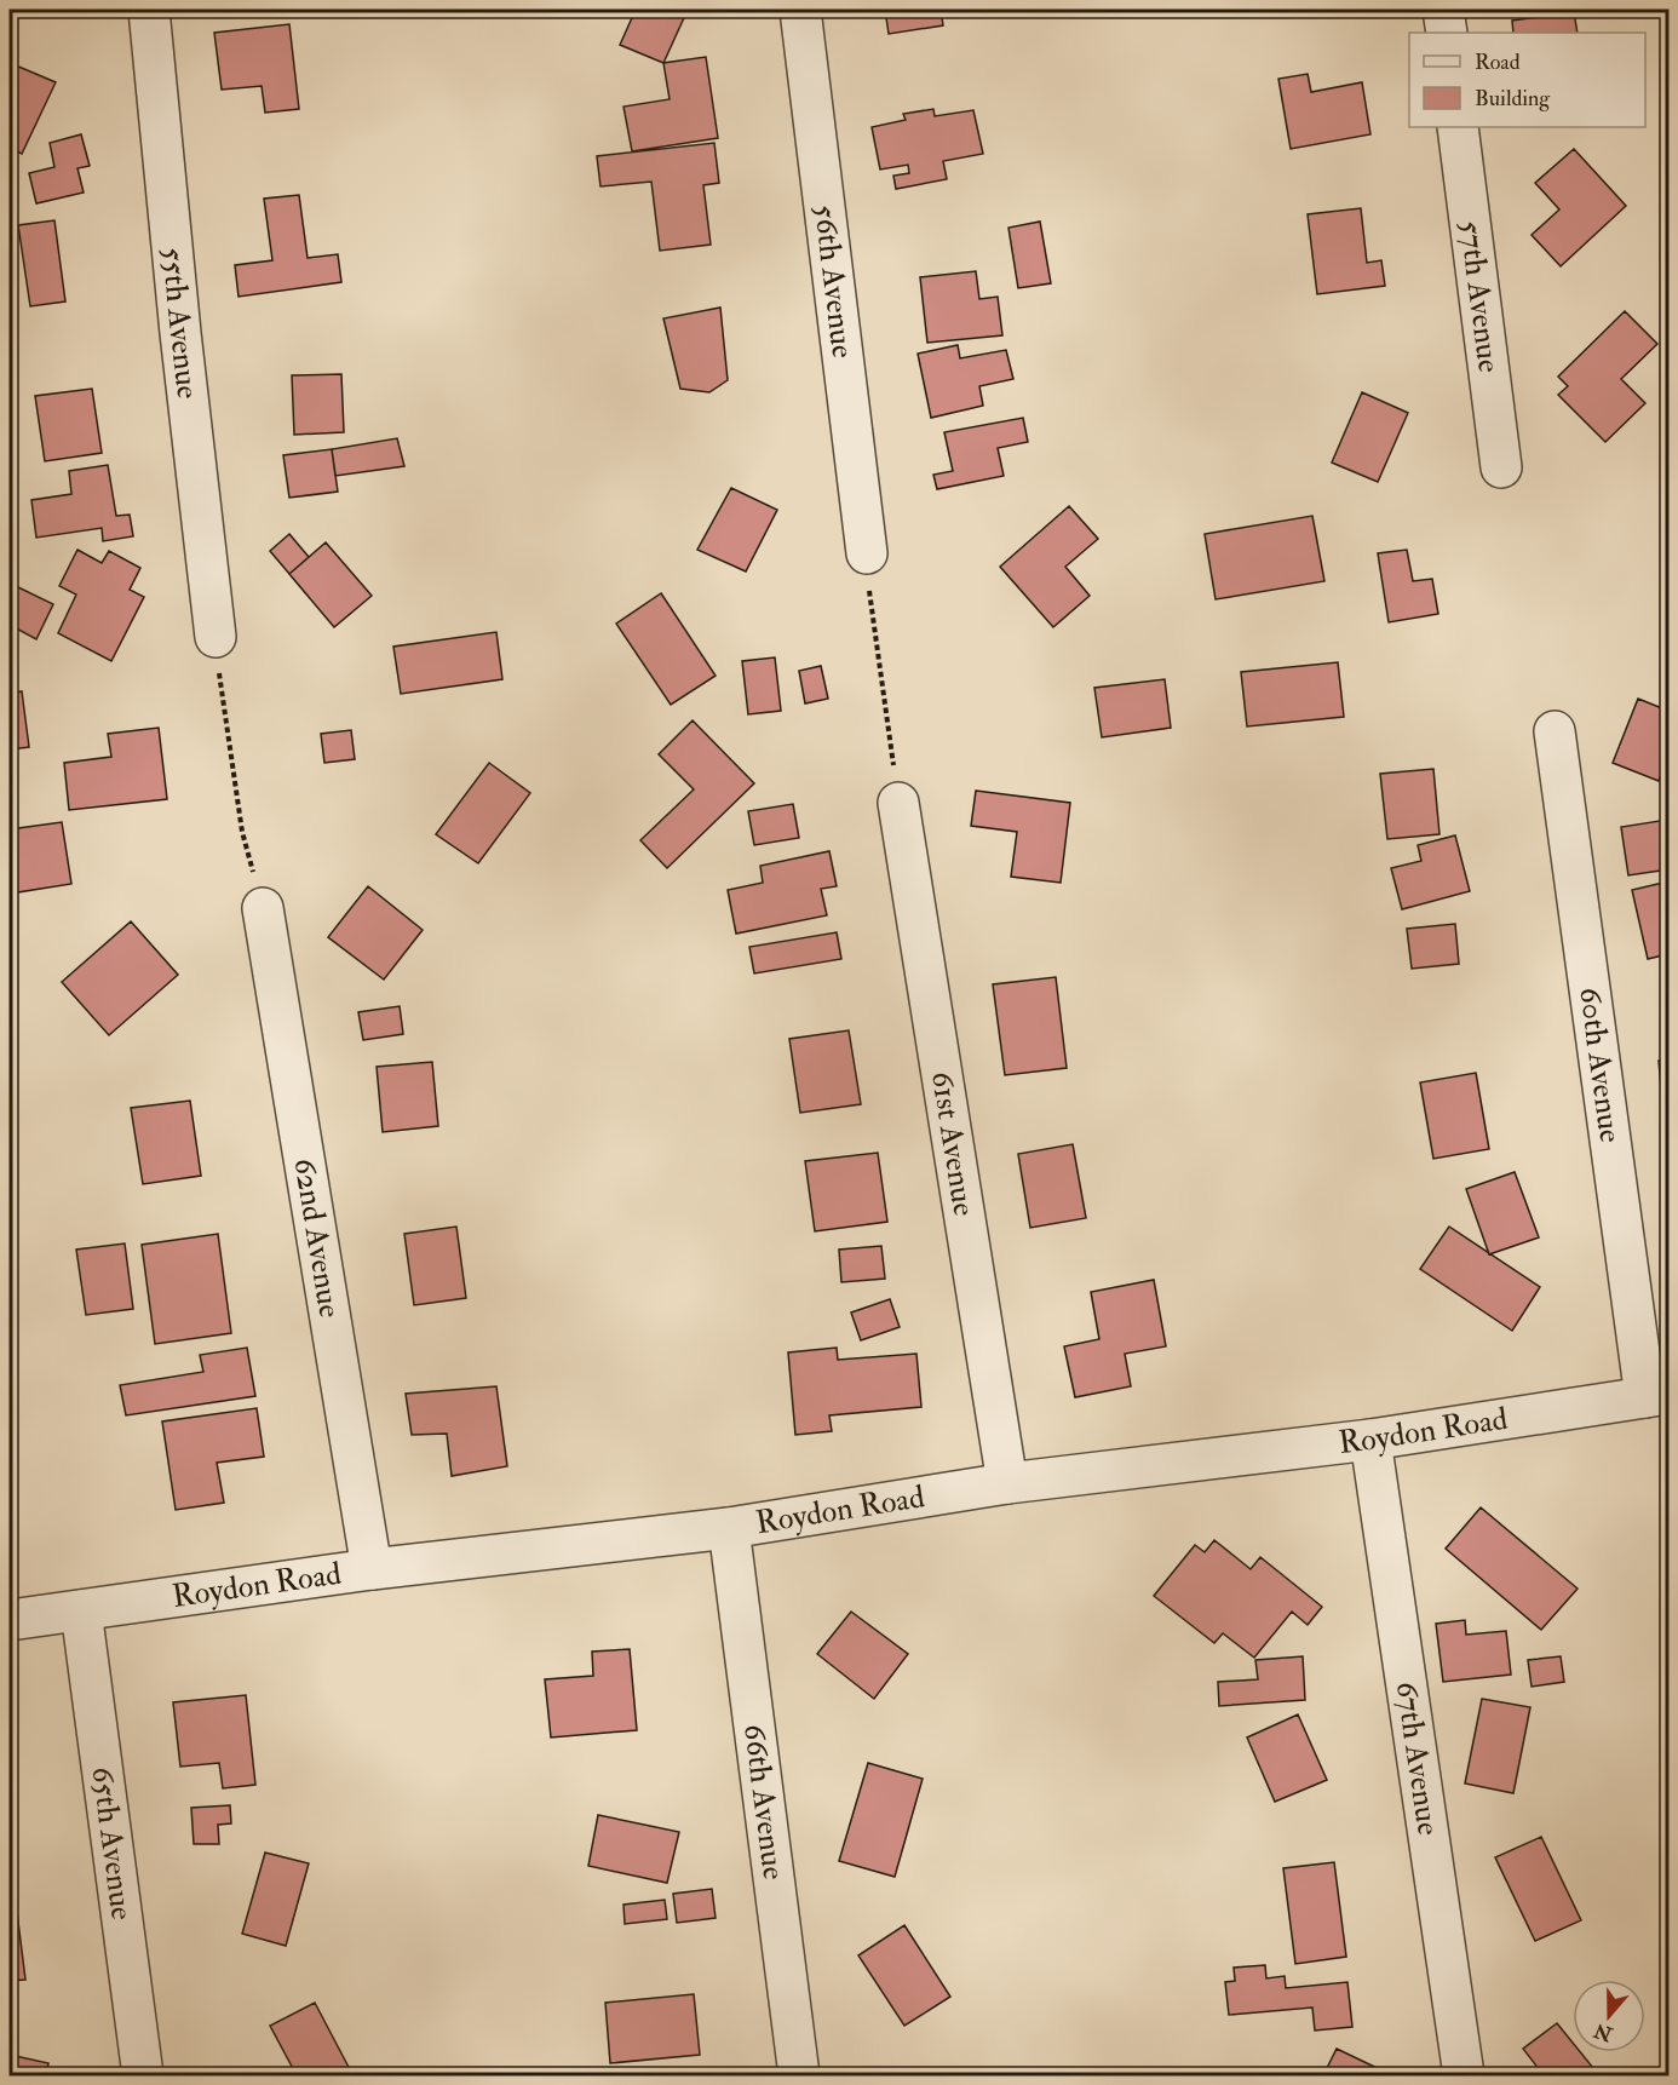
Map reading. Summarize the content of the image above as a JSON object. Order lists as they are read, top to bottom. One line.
{"streets":{"street":["56th Avenue","57th Avenue","55th Avenue","60th Avenue","61st Avenue","62nd Avenue","Roydon Road","67th Avenue","66th Avenue","65th Avenue"]},"crossings":[["60th Avenue","Roydon Road"],["61st Avenue","Roydon Road"],["62nd Avenue","Roydon Road"],["Roydon Road","67th Avenue"],["Roydon Road","66th Avenue"],["Roydon Road","65th Avenue"]],"legend":["Road","Building"],"north":"bottom"}
